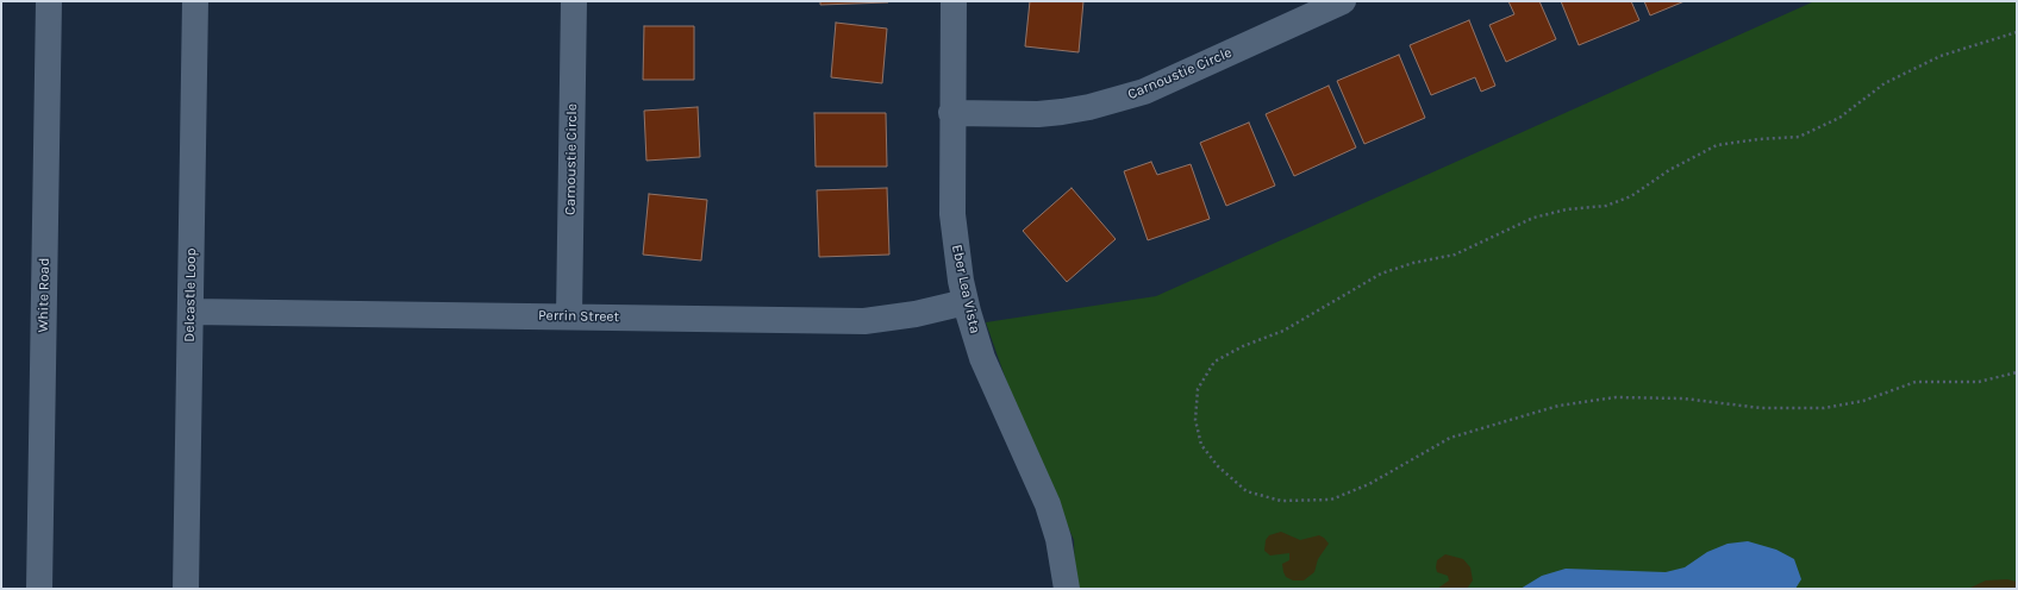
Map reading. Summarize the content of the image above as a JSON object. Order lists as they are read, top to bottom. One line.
{"streets":{"street":["Carnoustie Circle","Eber Lea Vista","White Road","Delcastle Loop","Perrin Street"]},"crossings":[["Carnoustie Circle","Eber Lea Vista"],["Carnoustie Circle","Perrin Street"],["Eber Lea Vista","Perrin Street"],["Delcastle Loop","Perrin Street"]]}
